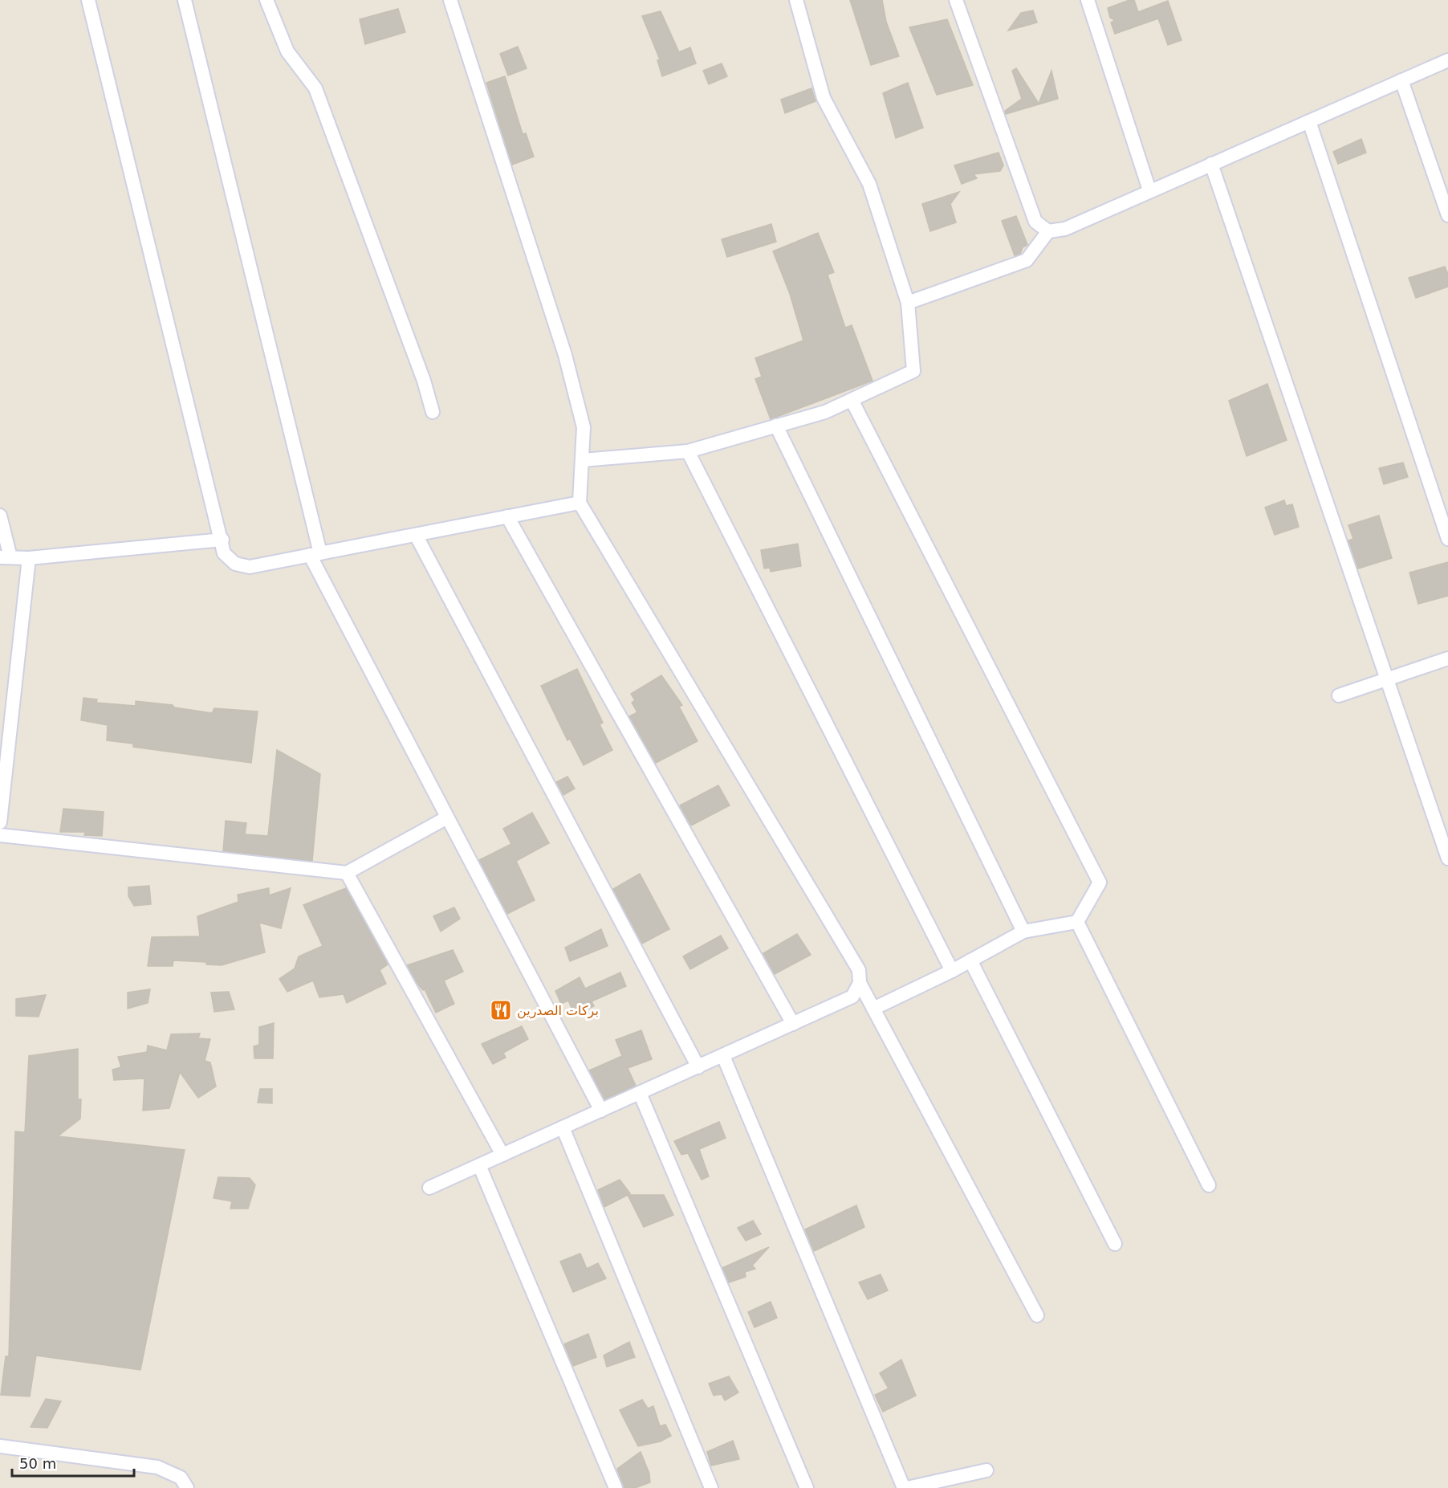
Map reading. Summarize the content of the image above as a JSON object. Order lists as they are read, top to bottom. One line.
{"places":{"restaurant":["بركات الصدرين"]},"scale_bar":"50 m"}
